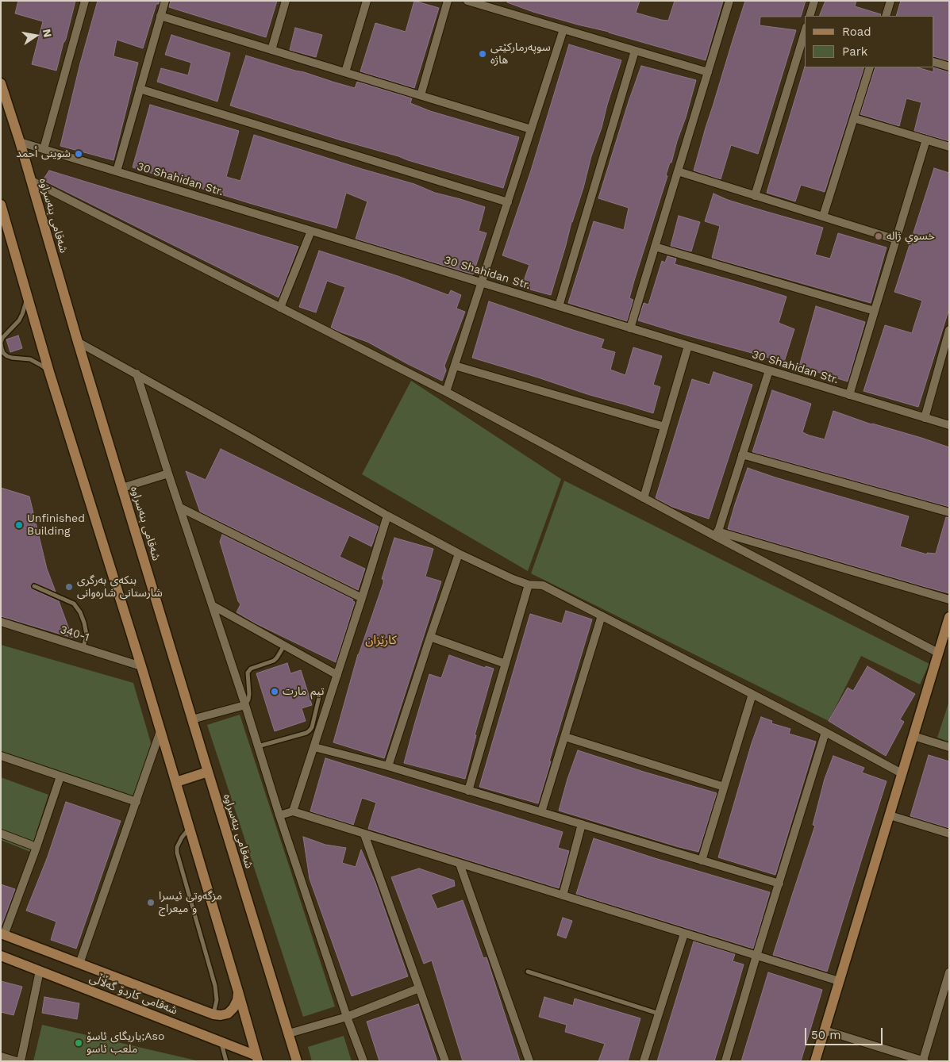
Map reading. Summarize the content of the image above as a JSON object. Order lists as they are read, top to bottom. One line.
{"streets":{"main road":["شەقامی بنەسراوە","شەقامی کاردۆ گەڵاڵی"],"street":["30 Shahidan Str.","340-1"]},"crossings":[["30 Shahidan Str.","شەقامی بنەسراوە"]],"districts":["کارێزان"],"places":["سوپەرمارکێتی هاژە","شوینی أحمد","خسوي ژاله","Unfinished Building","بنكەی بەرگری شارستانی شارەوانی","تيم مارت","مزگەوتی ئیسرا و میعراج","یاریگای ئاسۆ;Aso ملعب ئاسو"],"legend":["Road","Park"],"scale_bar":"50 m","north":"right"}
